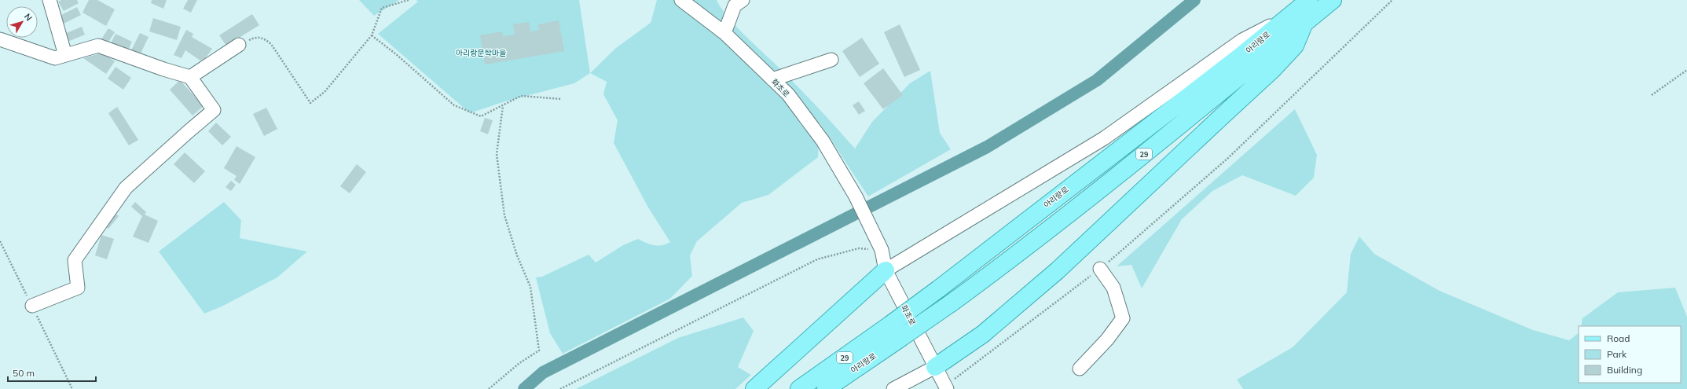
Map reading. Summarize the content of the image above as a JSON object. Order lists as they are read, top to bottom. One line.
{"streets":{"main road":["아리랑로","29"],"street":["화초로"]},"parks":["아리랑문학마을"],"legend":["Road","Park","Building"],"scale_bar":"50 m","north":"top right"}
